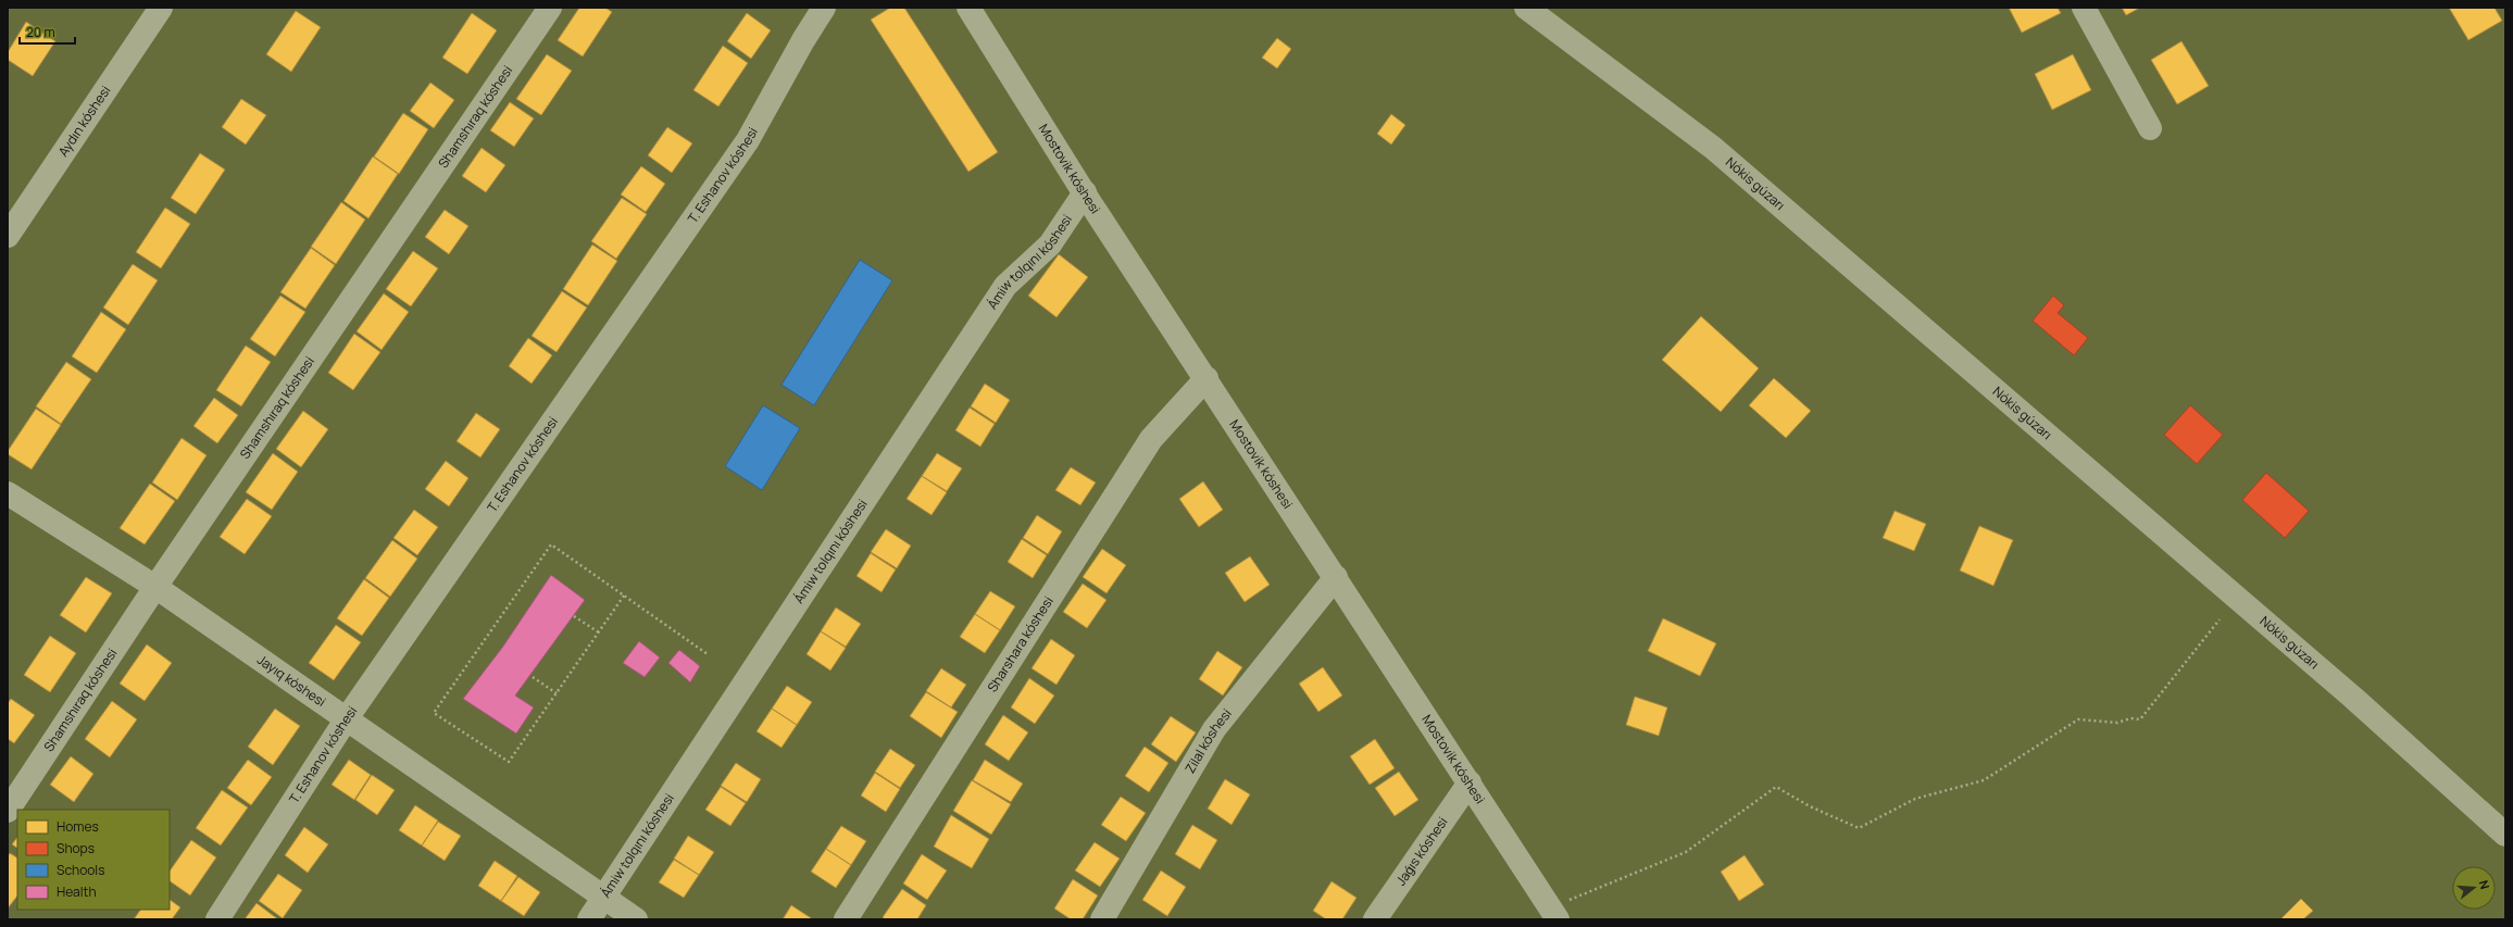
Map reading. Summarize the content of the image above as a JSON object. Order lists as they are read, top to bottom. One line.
{"streets":{"main road":["Nókis gúzarı"],"street":["Shamshıraq kóshesi","Aydın kóshesi","Mostovik kóshesi","T. Eshanov kóshesi","Ámiw tolqını kóshesi","Sharshara kóshesi","Jayıq kóshesi","Zilal kóshesi","Jaǵıs kóshesi"]},"crossings":[["Shamshıraq kóshesi","Jayıq kóshesi"],["Mostovik kóshesi","Ámiw tolqını kóshesi"],["Mostovik kóshesi","Sharshara kóshesi"],["Mostovik kóshesi","Zilal kóshesi"],["Mostovik kóshesi","Jaǵıs kóshesi"],["T. Eshanov kóshesi","Jayıq kóshesi"],["Ámiw tolqını kóshesi","Jayıq kóshesi"]],"legend":["Homes","Shops","Schools","Health"],"scale_bar":"20 m","north":"right"}
